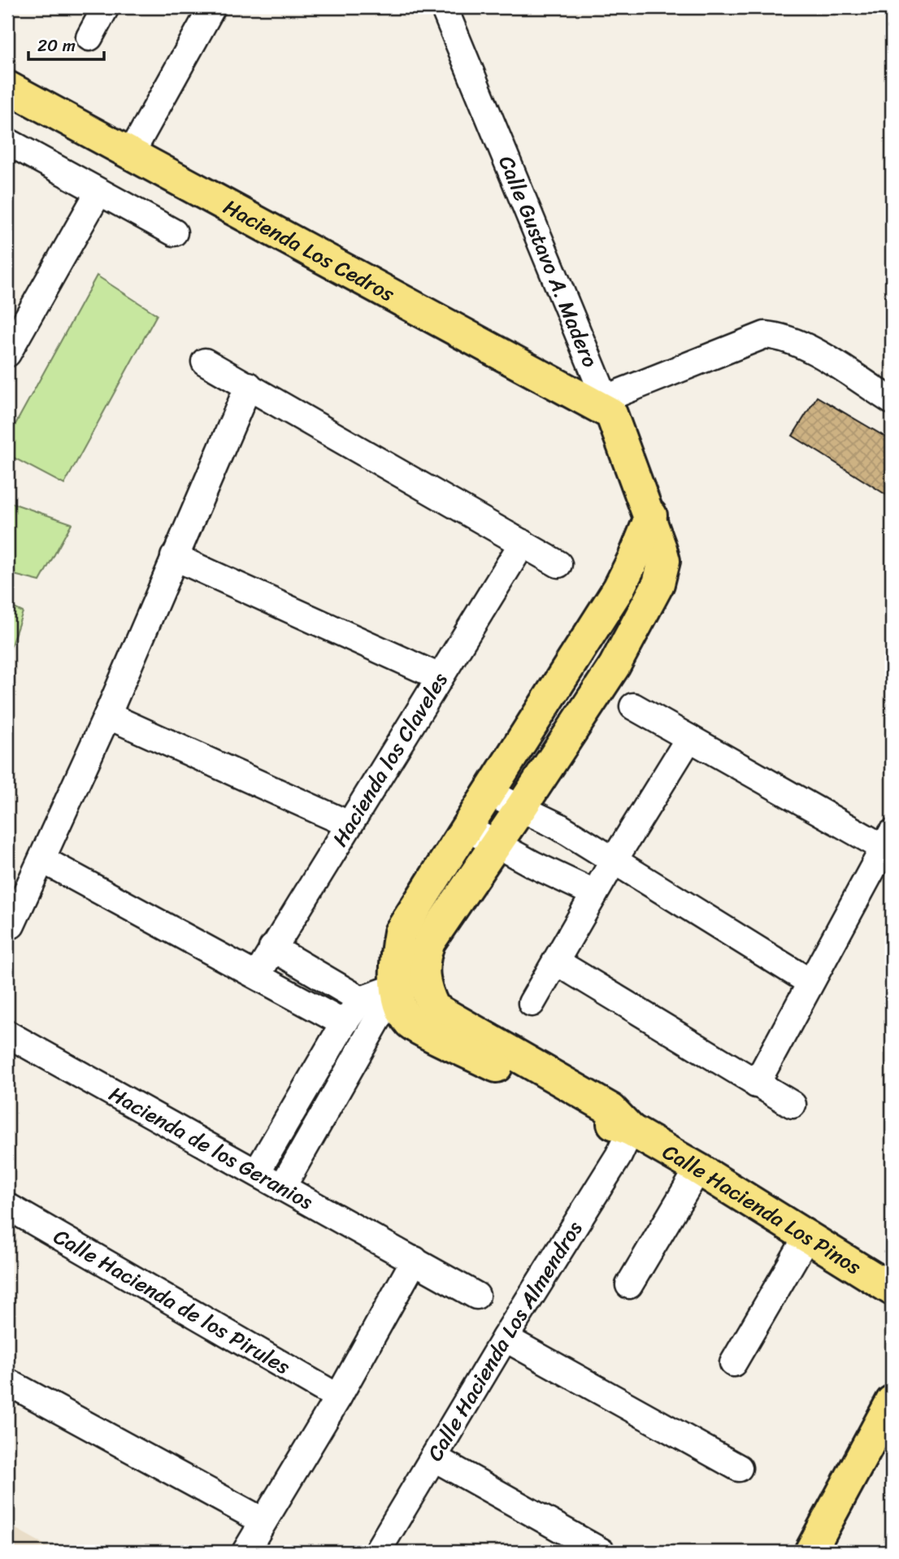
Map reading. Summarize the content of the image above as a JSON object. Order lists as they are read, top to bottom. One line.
{"streets":{"main road":["Hacienda Los Cedros","Calle Gustavo A. Madero","Calle Hacienda Los Pinos"],"street":["Hacienda los Claveles","Hacienda de los Geranios","Calle Hacienda de los Pirules","Calle Hacienda Los Almendros"]},"crossings":[["Hacienda Los Cedros","Calle Gustavo A. Madero"],["Calle Gustavo A. Madero","Calle Hacienda Los Pinos"],["Calle Hacienda Los Pinos","Calle Hacienda Los Almendros"]],"scale_bar":"20 m"}
